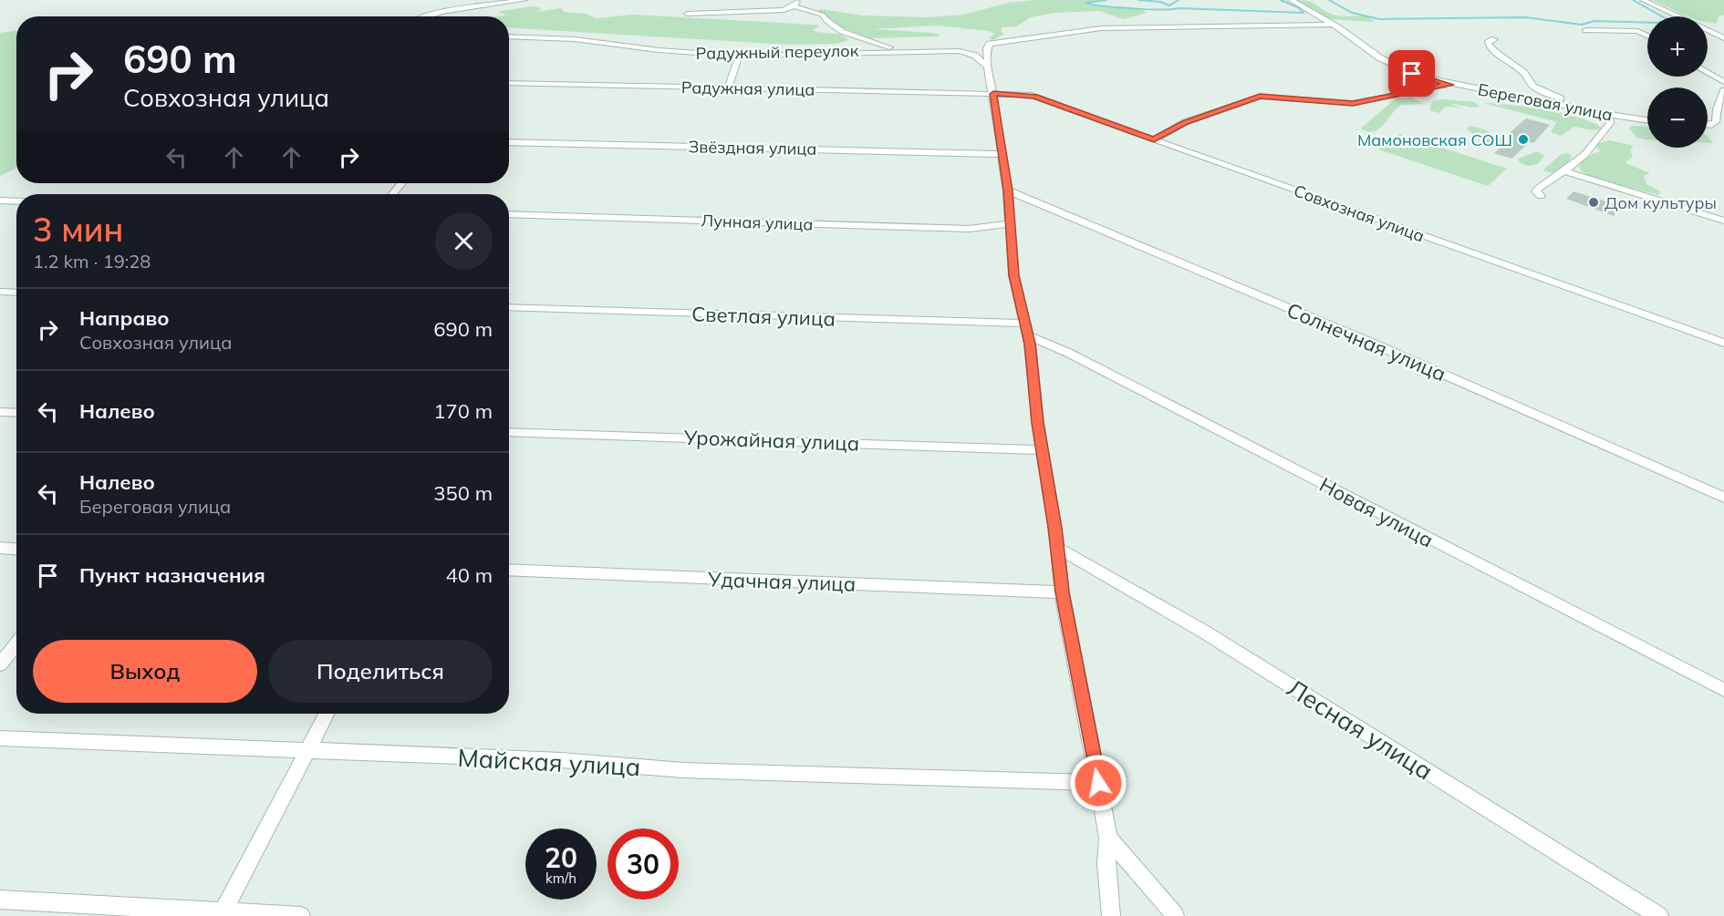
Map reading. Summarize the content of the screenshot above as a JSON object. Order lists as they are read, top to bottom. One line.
{"streets":{"street":["Радужный переулок","Радужная улица","Береговая улица","Звёздная улица","Совхозная улица","Лунная улица","Светлая улица","Солнечная улица","Урожайная улица","Новая улица","Удачная улица","Лесная улица","Майская улица"]},"crossings":[["Радужная улица","Совхозная улица"],["Светлая улица","Новая улица"]],"places":["Мамоновская СОШ","Дом культуры"],"page":{"map_buttons":["+","−"],"turn":["690 m","Совхозная улица"],"heading":["3 мин","1.2 km · 19:28"],"list":[{"name":"Направо","note":"Совхозная улица","value":"690 m"},{"name":"Налево","value":"170 m"},{"name":"Налево","note":"Береговая улица","value":"350 m"},{"name":"Пункт назначения","value":"40 m"}],"buttons":["Выход","Поделиться"],"speed":"20 km/h","limit":"30"}}
